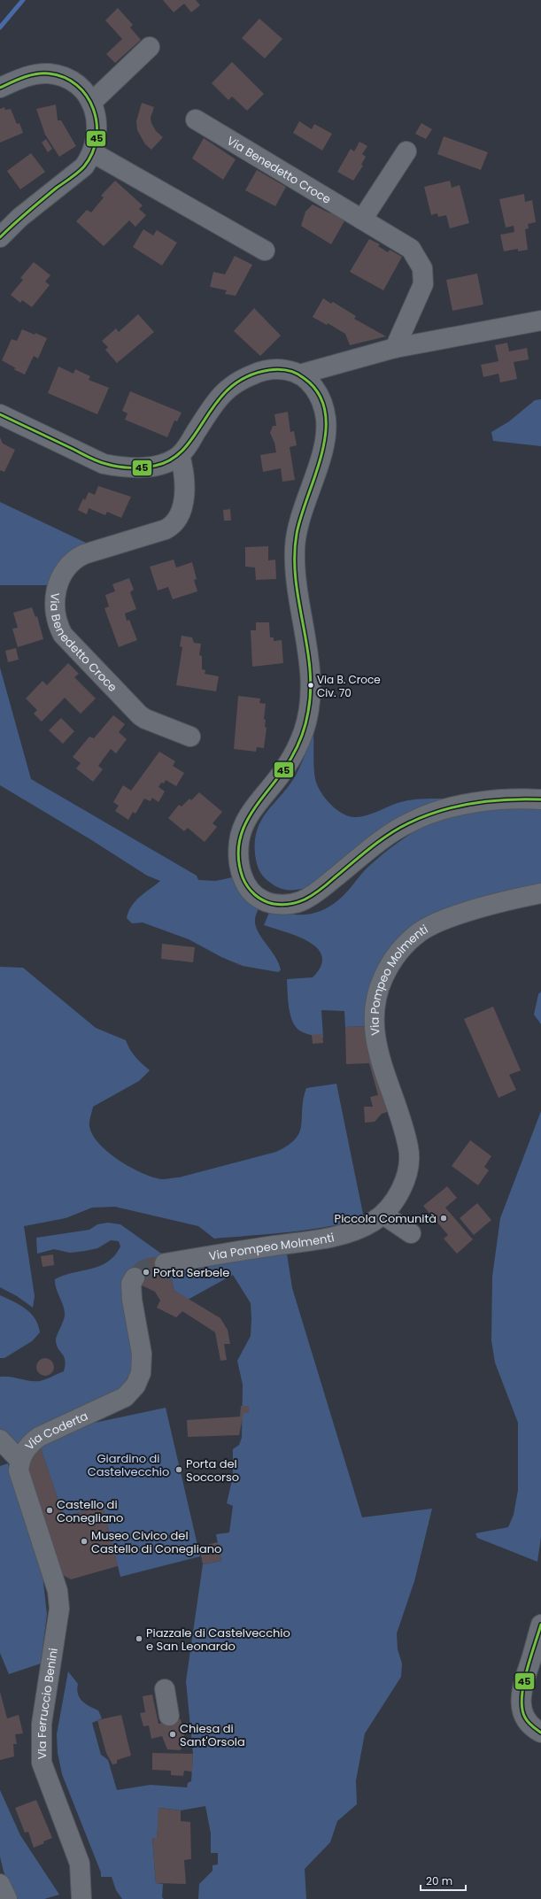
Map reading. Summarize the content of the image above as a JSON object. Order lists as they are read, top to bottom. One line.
{"streets":{"street":["Via Benedetto Croce","Via Pompeo Molmenti","Via Coderta","Via Ferruccio Benini"]},"crossings":[["Via Coderta","Via Ferruccio Benini"]],"parks":["Giardino di Castelvecchio"],"places":["Via B. Croce Civ. 70","Piccola Comunità","Porta Serbele","Porta del Soccorso","Castello di Conegliano","Museo Civico del Castello di Conegliano","Piazzale di Castelvecchio e San Leonardo","Chiesa di Sant'Orsola"],"lines":["transit line 45"],"scale_bar":"20 m"}
